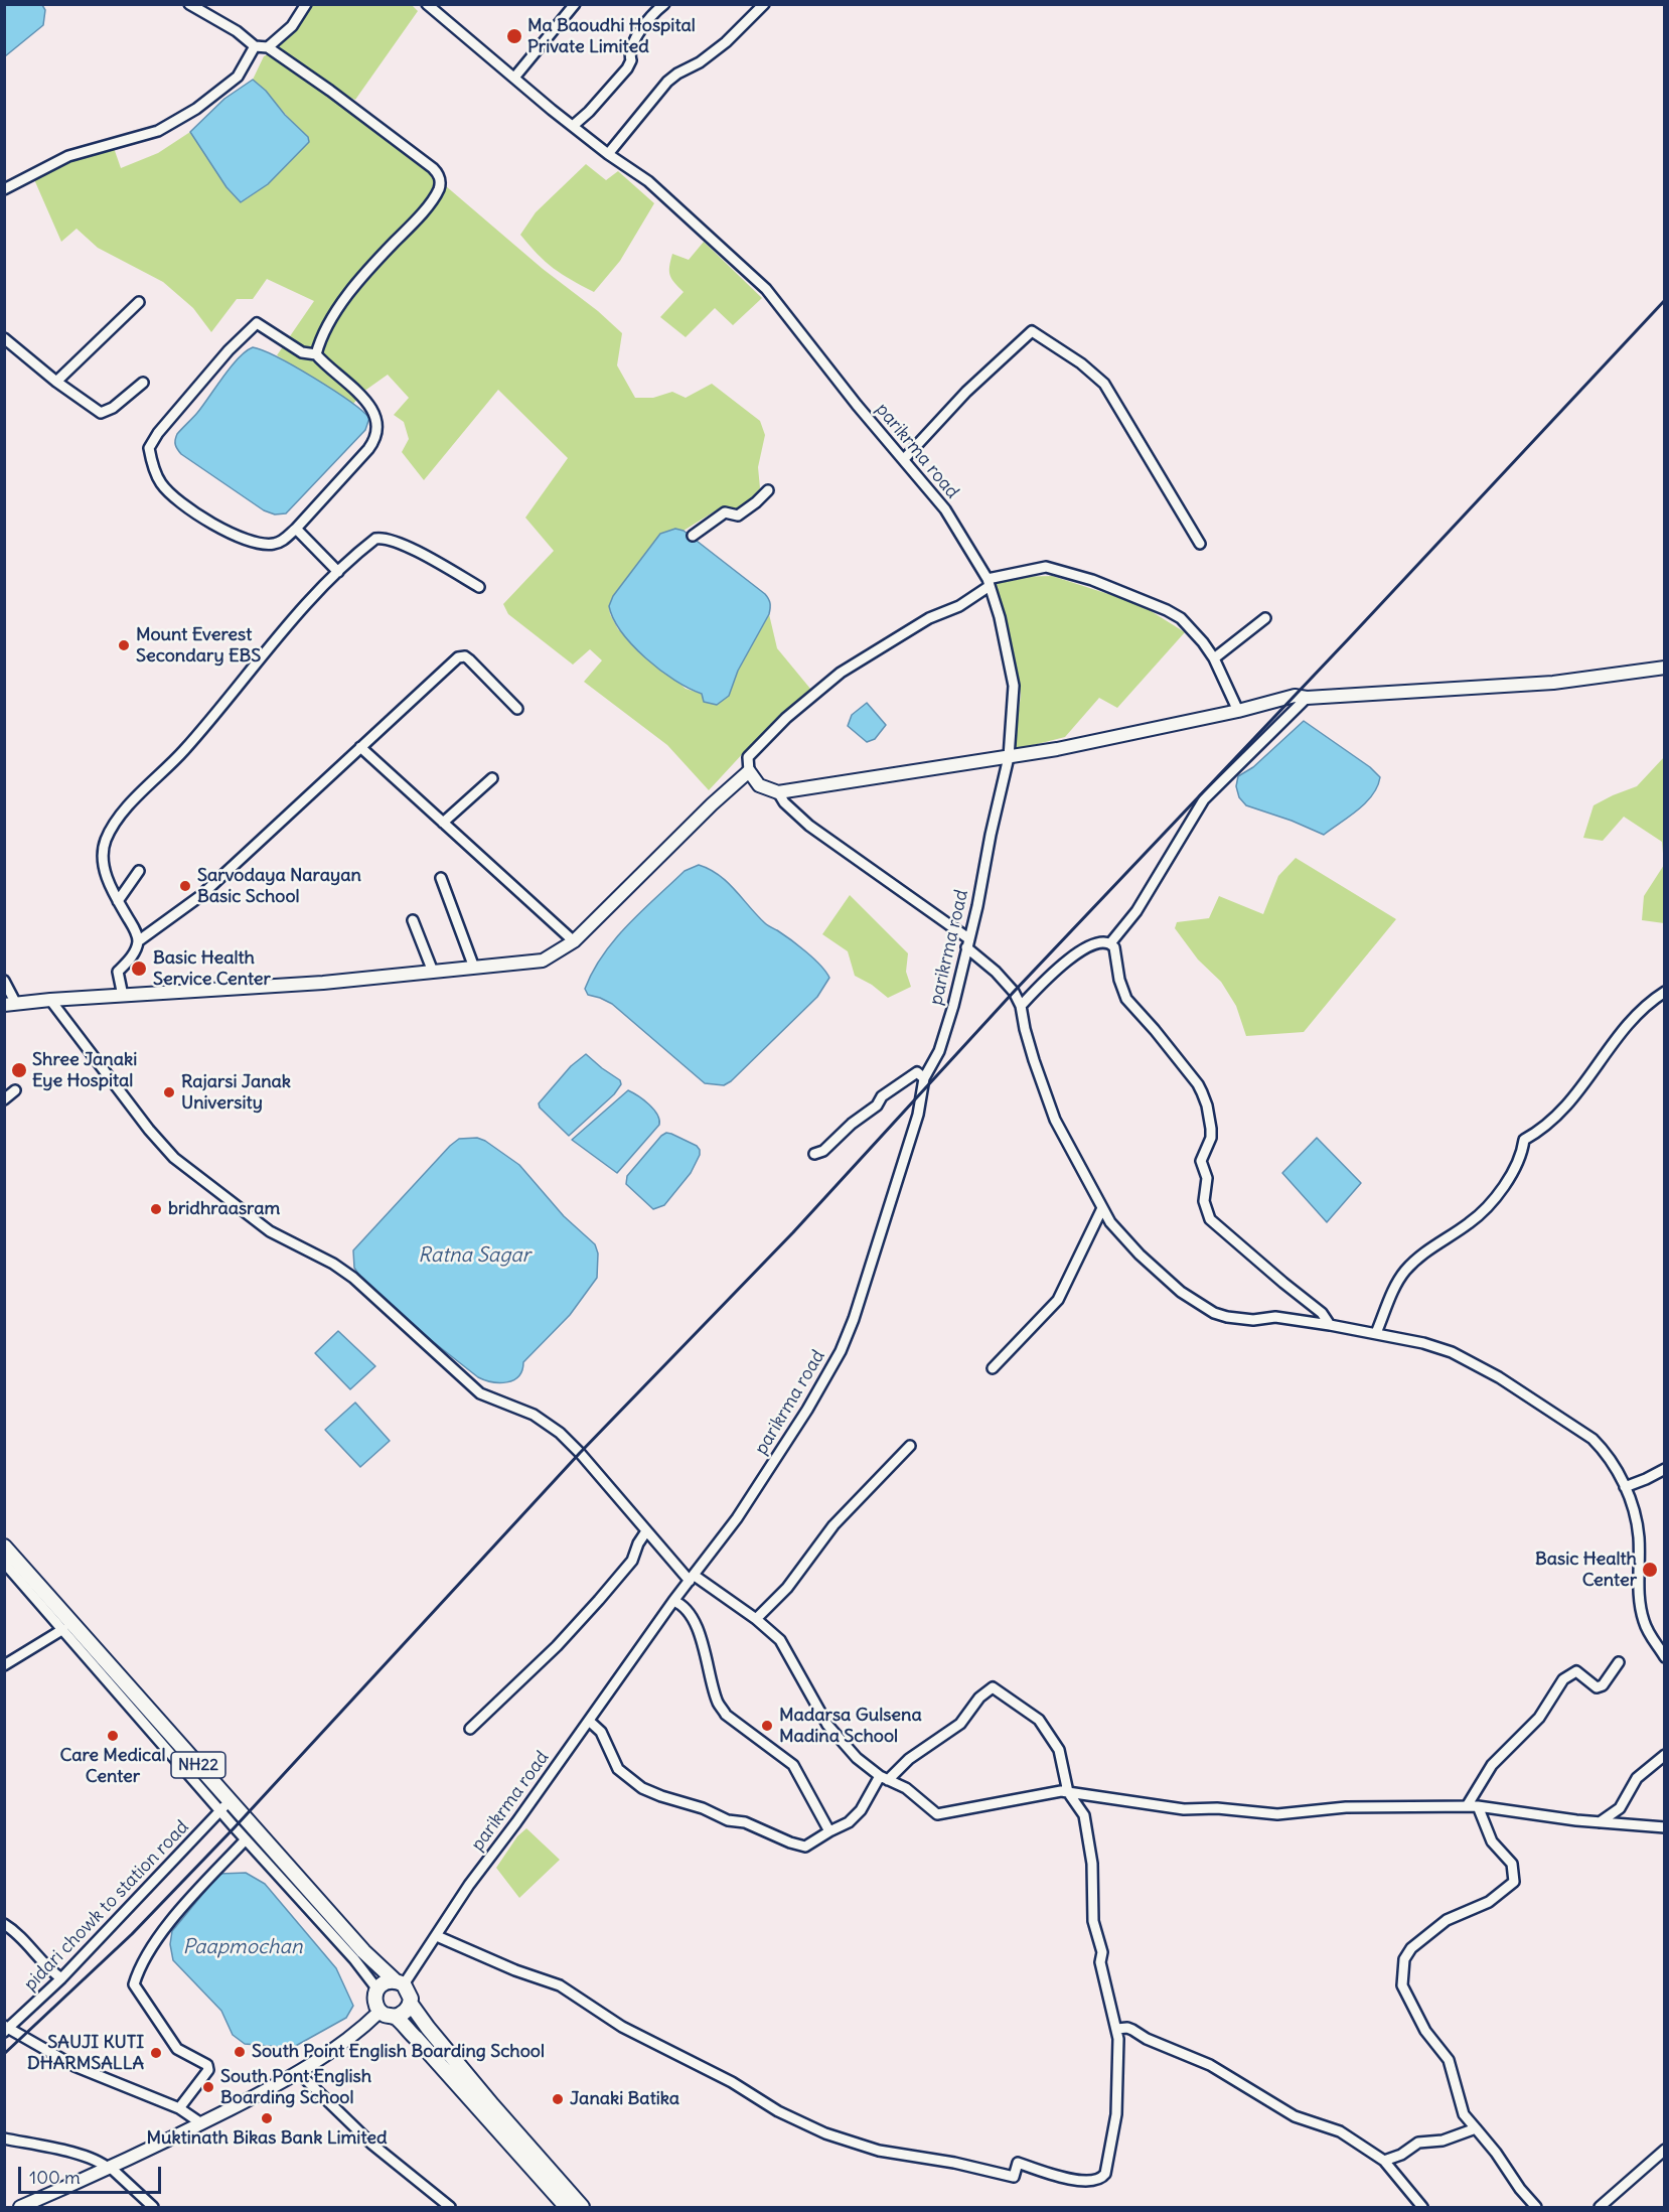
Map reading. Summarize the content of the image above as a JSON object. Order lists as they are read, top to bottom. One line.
{"streets":{"highway":["NH22"],"street":["parikrma road","pidari chowk to station road"]},"crossings":[["parikrma road","NH22"],["NH22","pidari chowk to station road"]],"water":["Ratna Sagar","Paapmochan"],"places":["Ma Baoudhi Hospital Private Limited","Mount Everest Secondary EBS","Sarvodaya Narayan Basic School","Basic Health Service Center","Shree Janaki Eye Hospital","Rajarsi Janak University","bridhraasram","Basic Health Center","Madarsa Gulsena Madina School","Care Medical Center","South Point English Boarding School","SAUJI KUTI DHARMSALLA","South Pont English Boarding School","Janaki Batika","Muktinath Bikas Bank Limited"],"scale_bar":"100 m"}
